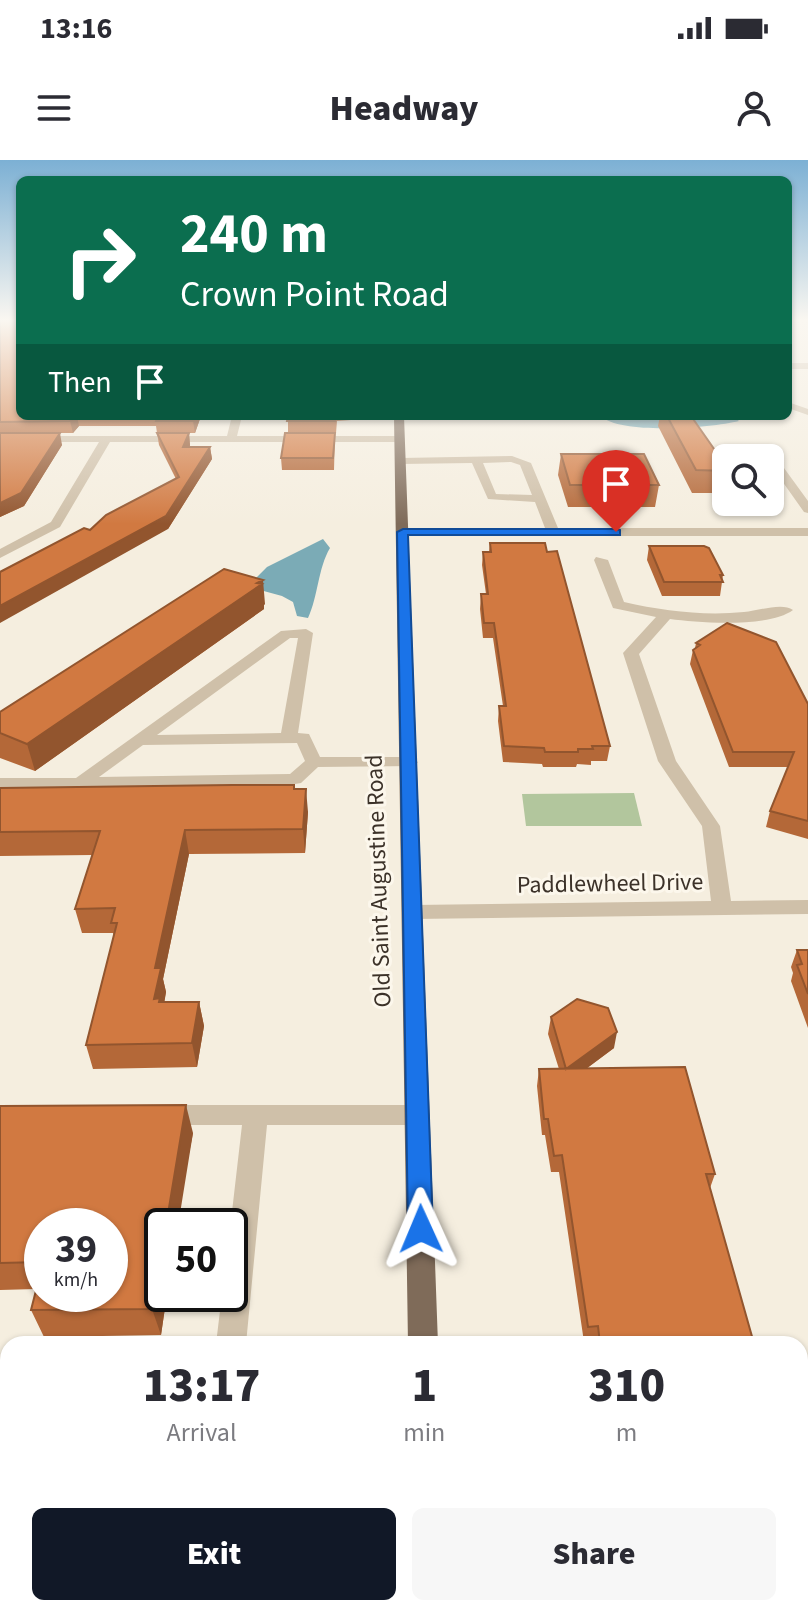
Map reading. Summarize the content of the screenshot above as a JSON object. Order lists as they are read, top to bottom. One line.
{"streets":{"main road":["Old Saint Augustine Road"],"street":["Paddlewheel Drive"]},"crossings":[["Old Saint Augustine Road","Paddlewheel Drive"]],"page":{"status":"13:16","header":"Headway","turn":["240 m","Crown Point Road"],"then":"Then","speed":"39 km/h","limit":"50","eta":["13:17","Arrival","1","min","310","m"],"buttons":["Exit","Share"]}}
